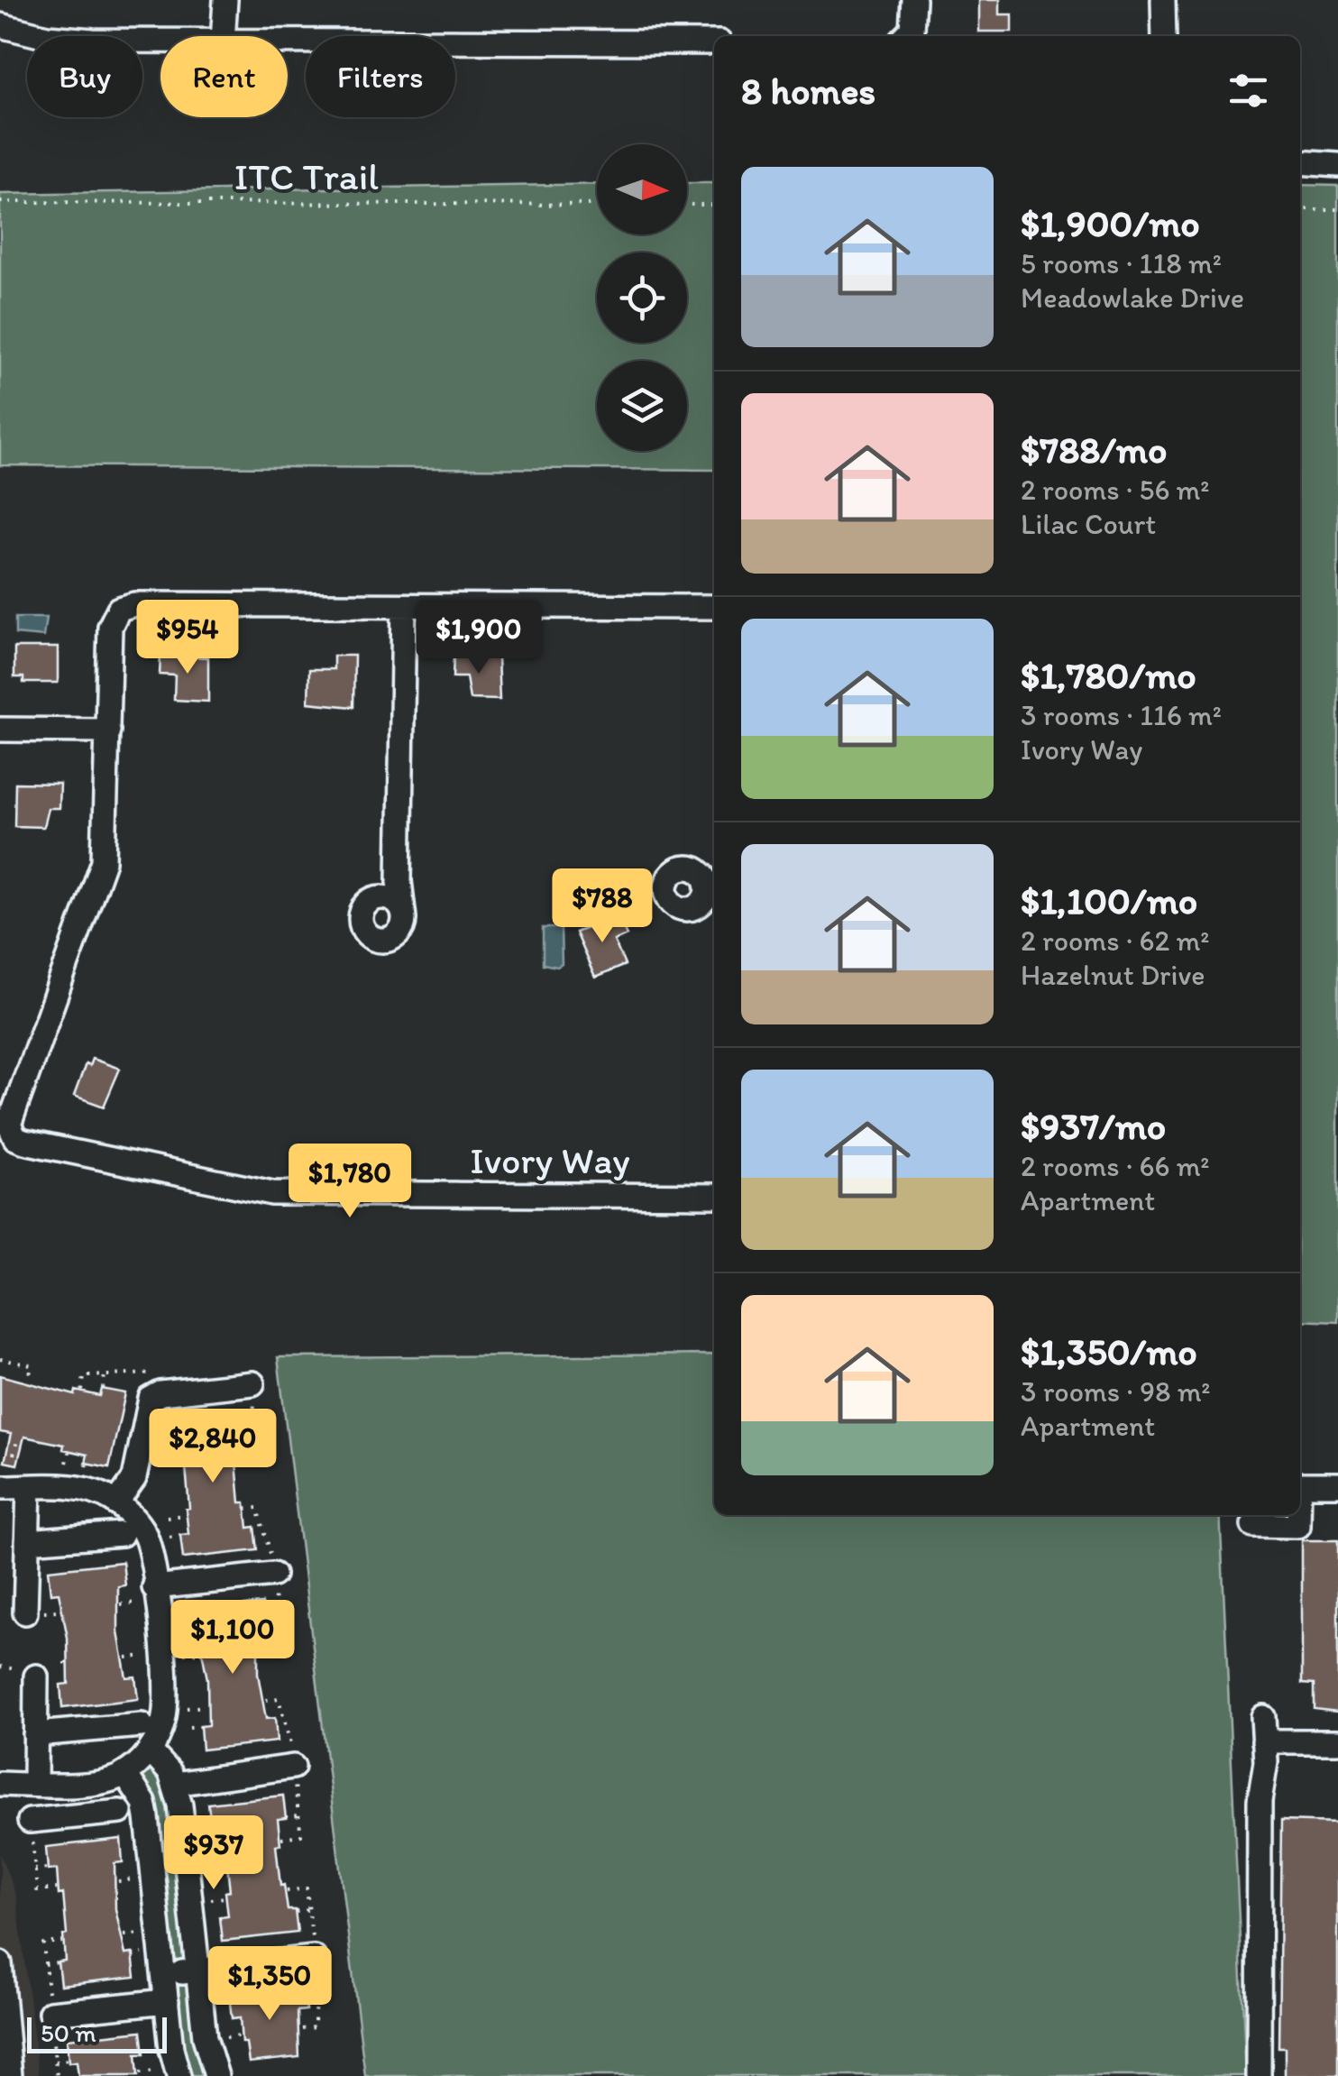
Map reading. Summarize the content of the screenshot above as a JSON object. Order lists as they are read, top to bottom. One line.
{"streets":{"street":["Ivory Way"],"path":["ITC Trail"]},"scale_bar":"50 m","north":"right","page":{"chip":["Buy","Rent","Filters"],"heading":"8 homes","list":[{"name":"$1,900/mo","note":"5 rooms · 118 m² · Meadowlake Drive"},{"name":"$788/mo","note":"2 rooms · 56 m² · Lilac Court"},{"name":"$1,780/mo","note":"3 rooms · 116 m² · Ivory Way"},{"name":"$1,100/mo","note":"2 rooms · 62 m² · Hazelnut Drive"},{"name":"$937/mo","note":"2 rooms · 66 m² · Apartment"},{"name":"$1,350/mo","note":"3 rooms · 98 m² · Apartment"}],"price":["$954","$1,900","$788","$1,780","$2,840","$1,100","$937","$1,350"],"scale":"50 m"}}
